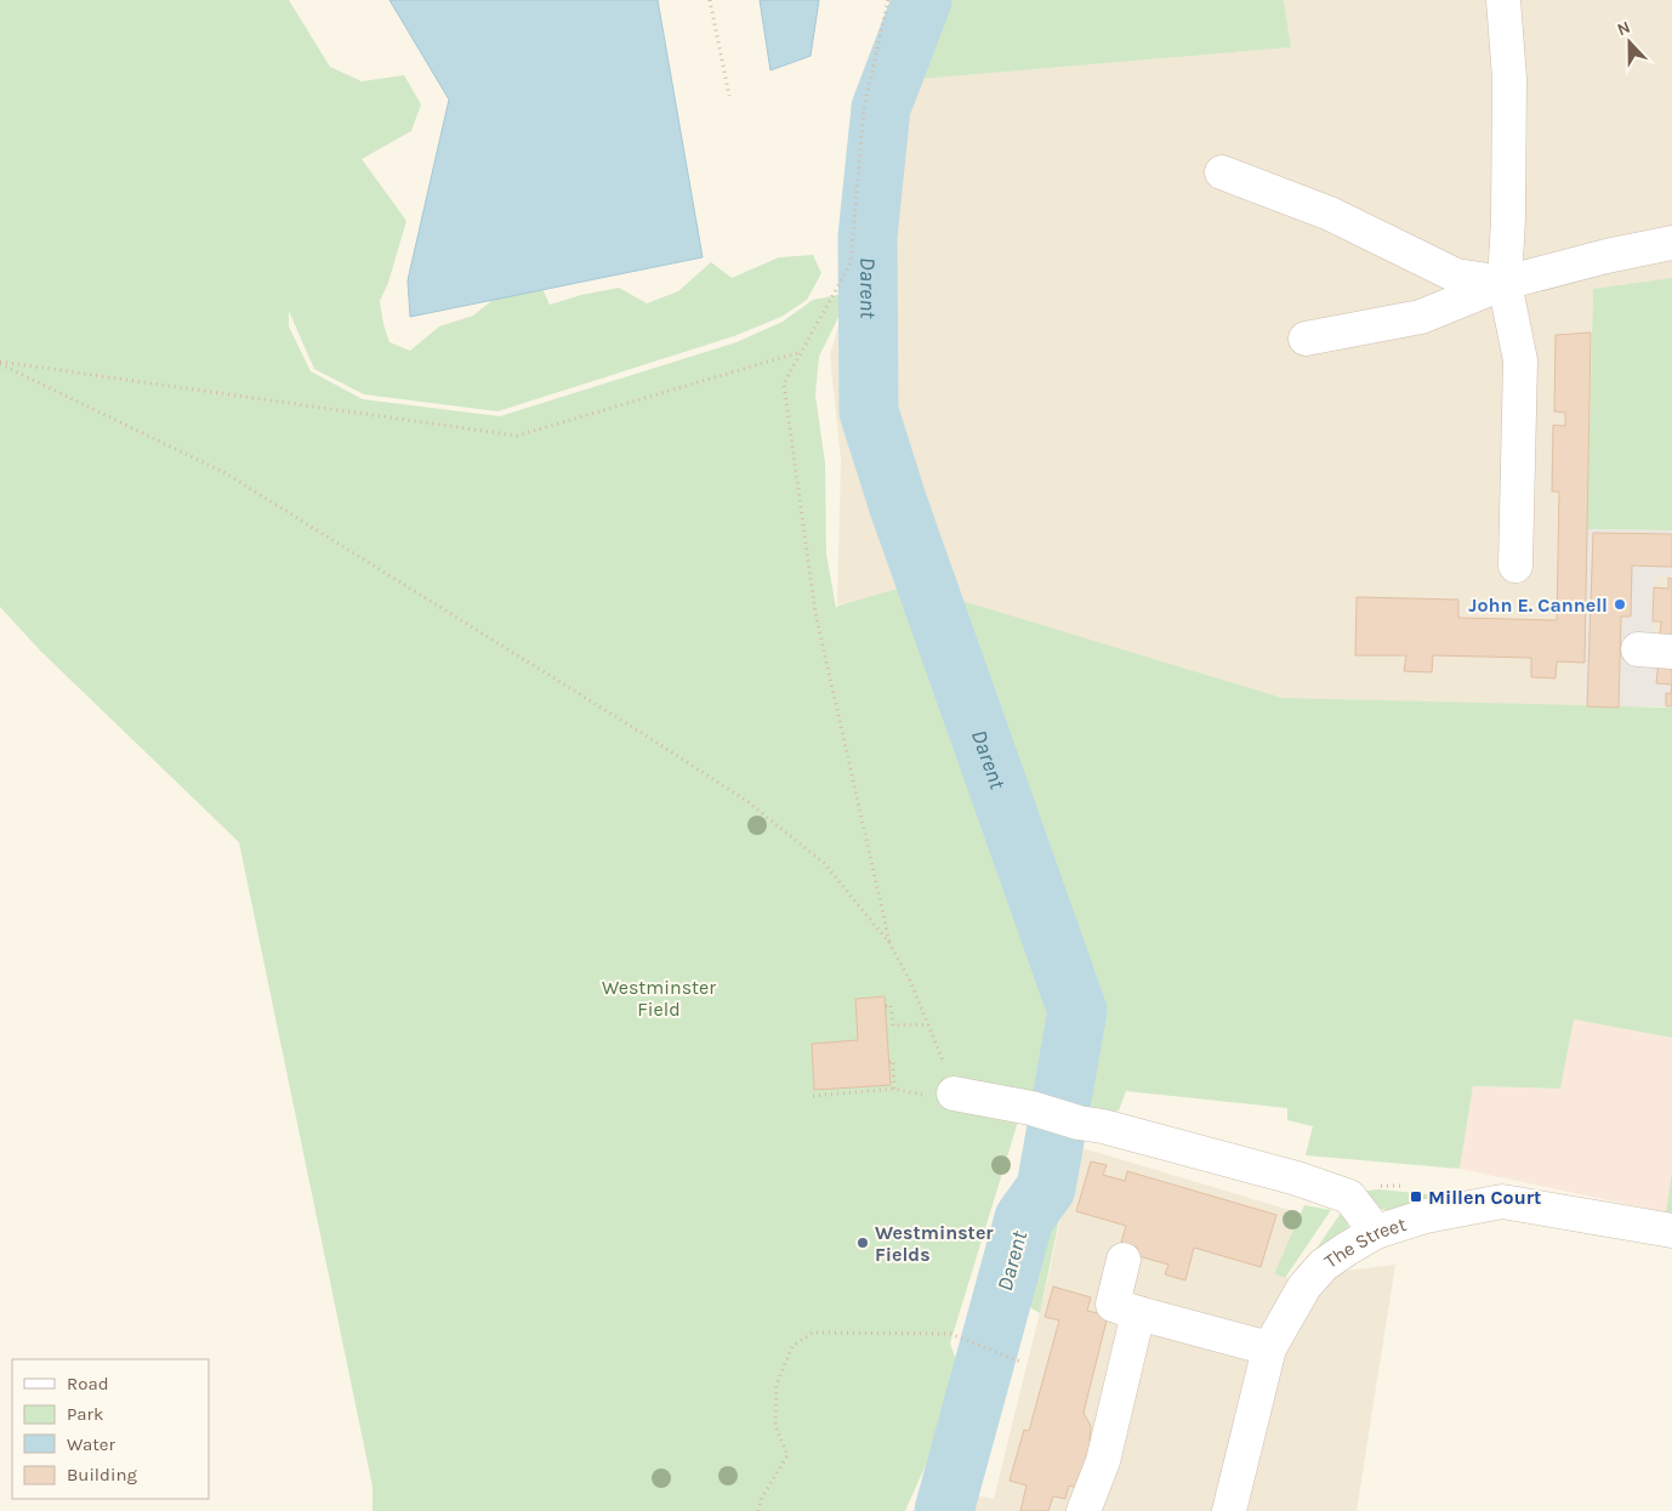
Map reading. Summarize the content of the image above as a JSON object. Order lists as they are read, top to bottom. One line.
{"streets":{"street":["The Street"]},"water":["Darent"],"parks":["Westminster Field"],"places":{"other":["John E. Cannell","Westminster Fields"],"transit":["Millen Court"]},"legend":["Road","Park","Water","Building"],"north":"top"}
